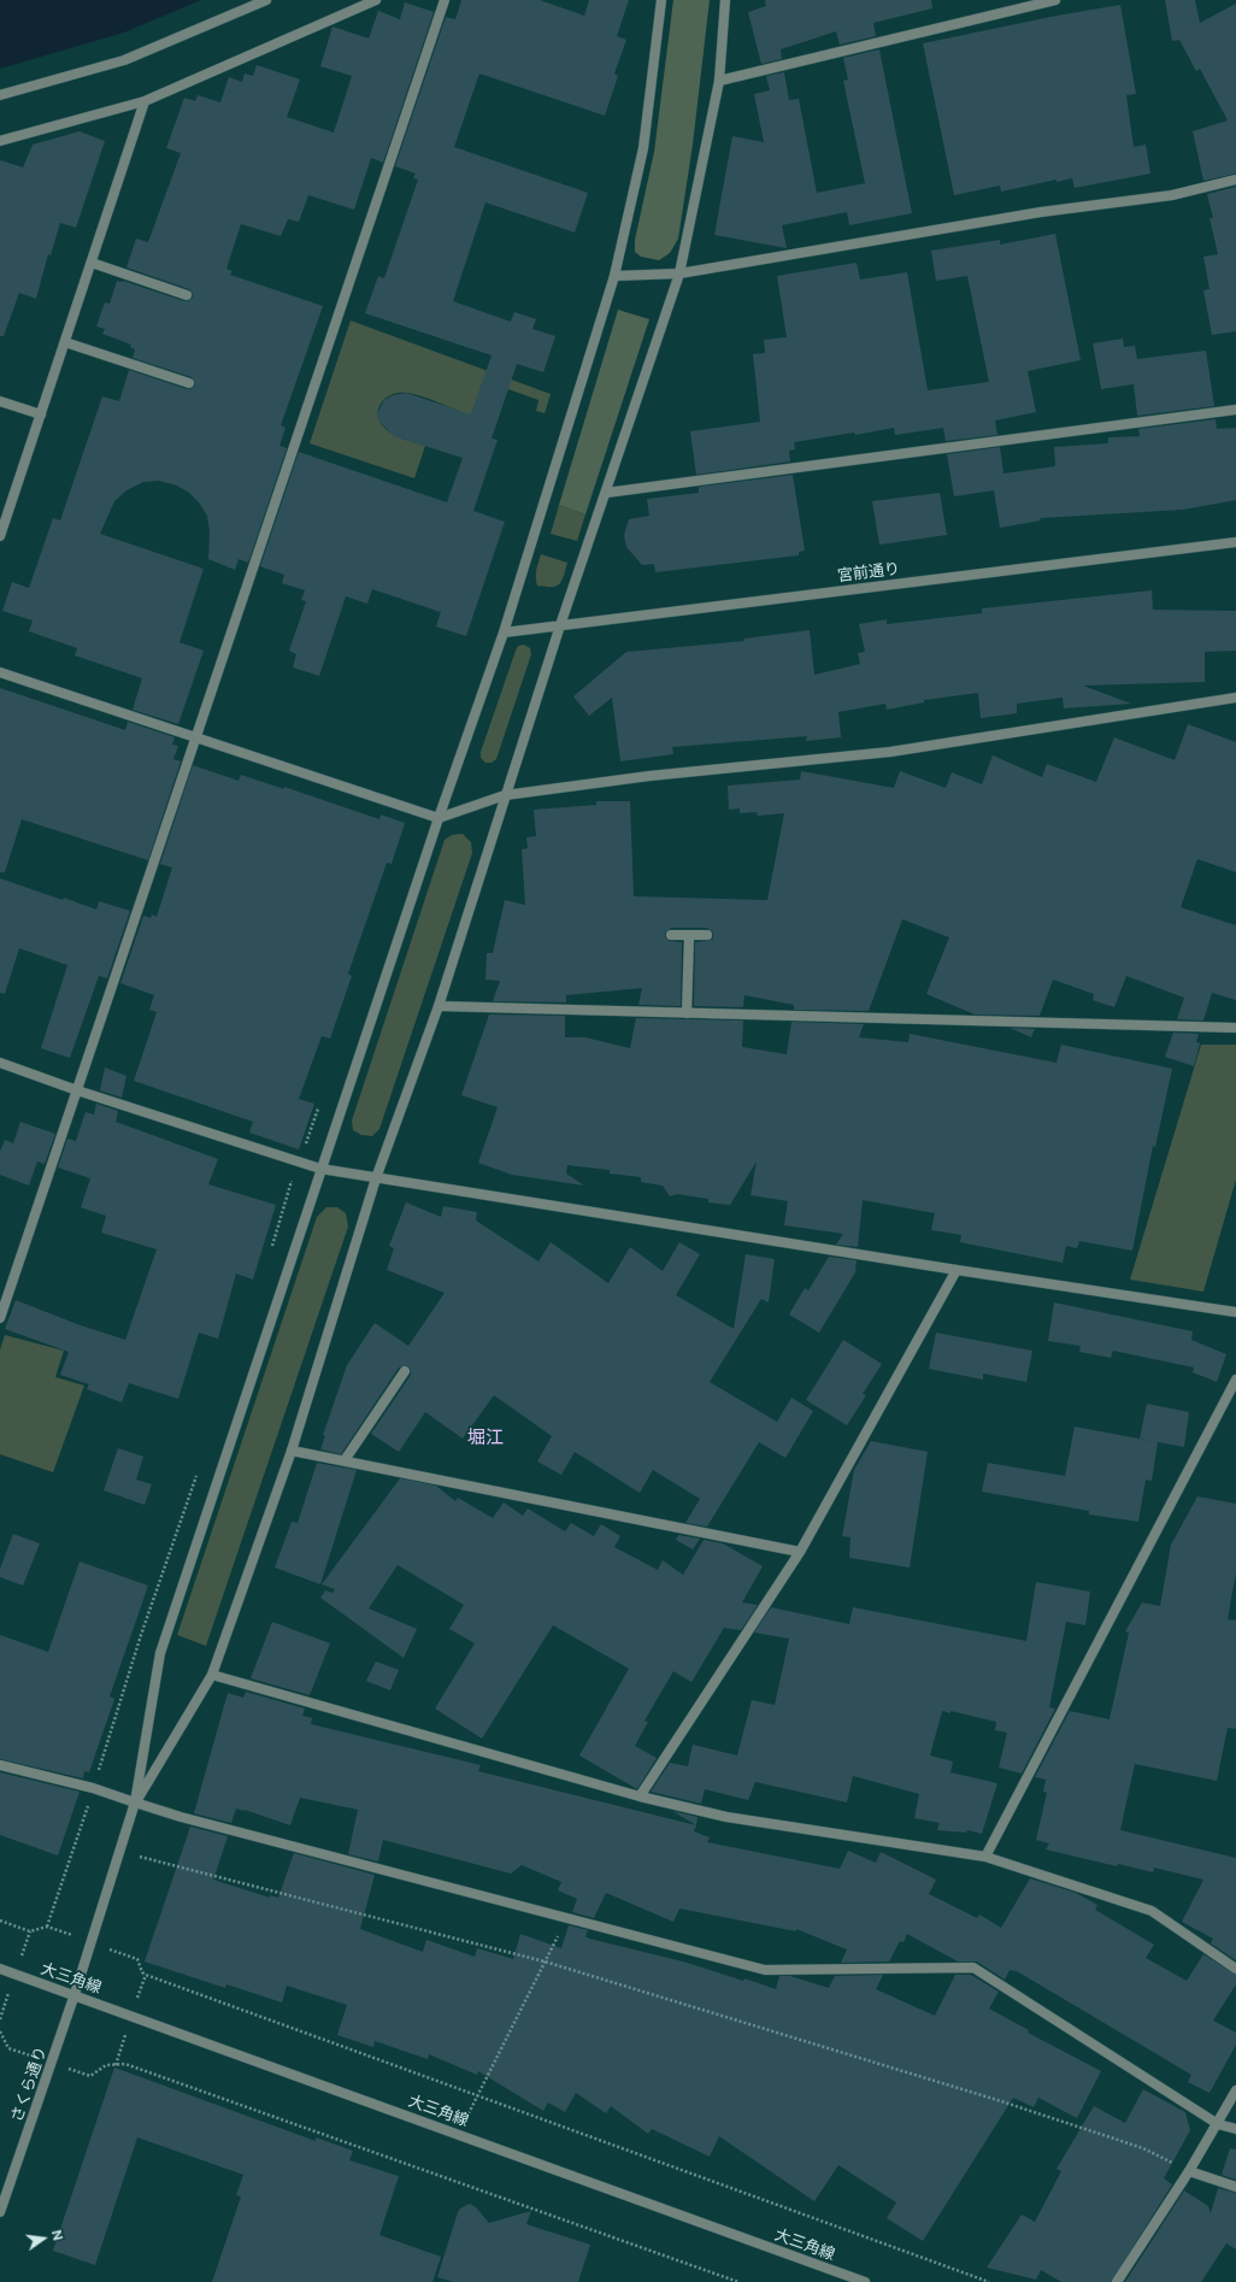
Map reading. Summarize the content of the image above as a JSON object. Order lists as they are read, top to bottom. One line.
{"streets":{"street":["宮前通り","大三角線","さくら通り"]},"crossings":[["大三角線","さくら通り"]],"districts":["堀江"],"north":"right"}
